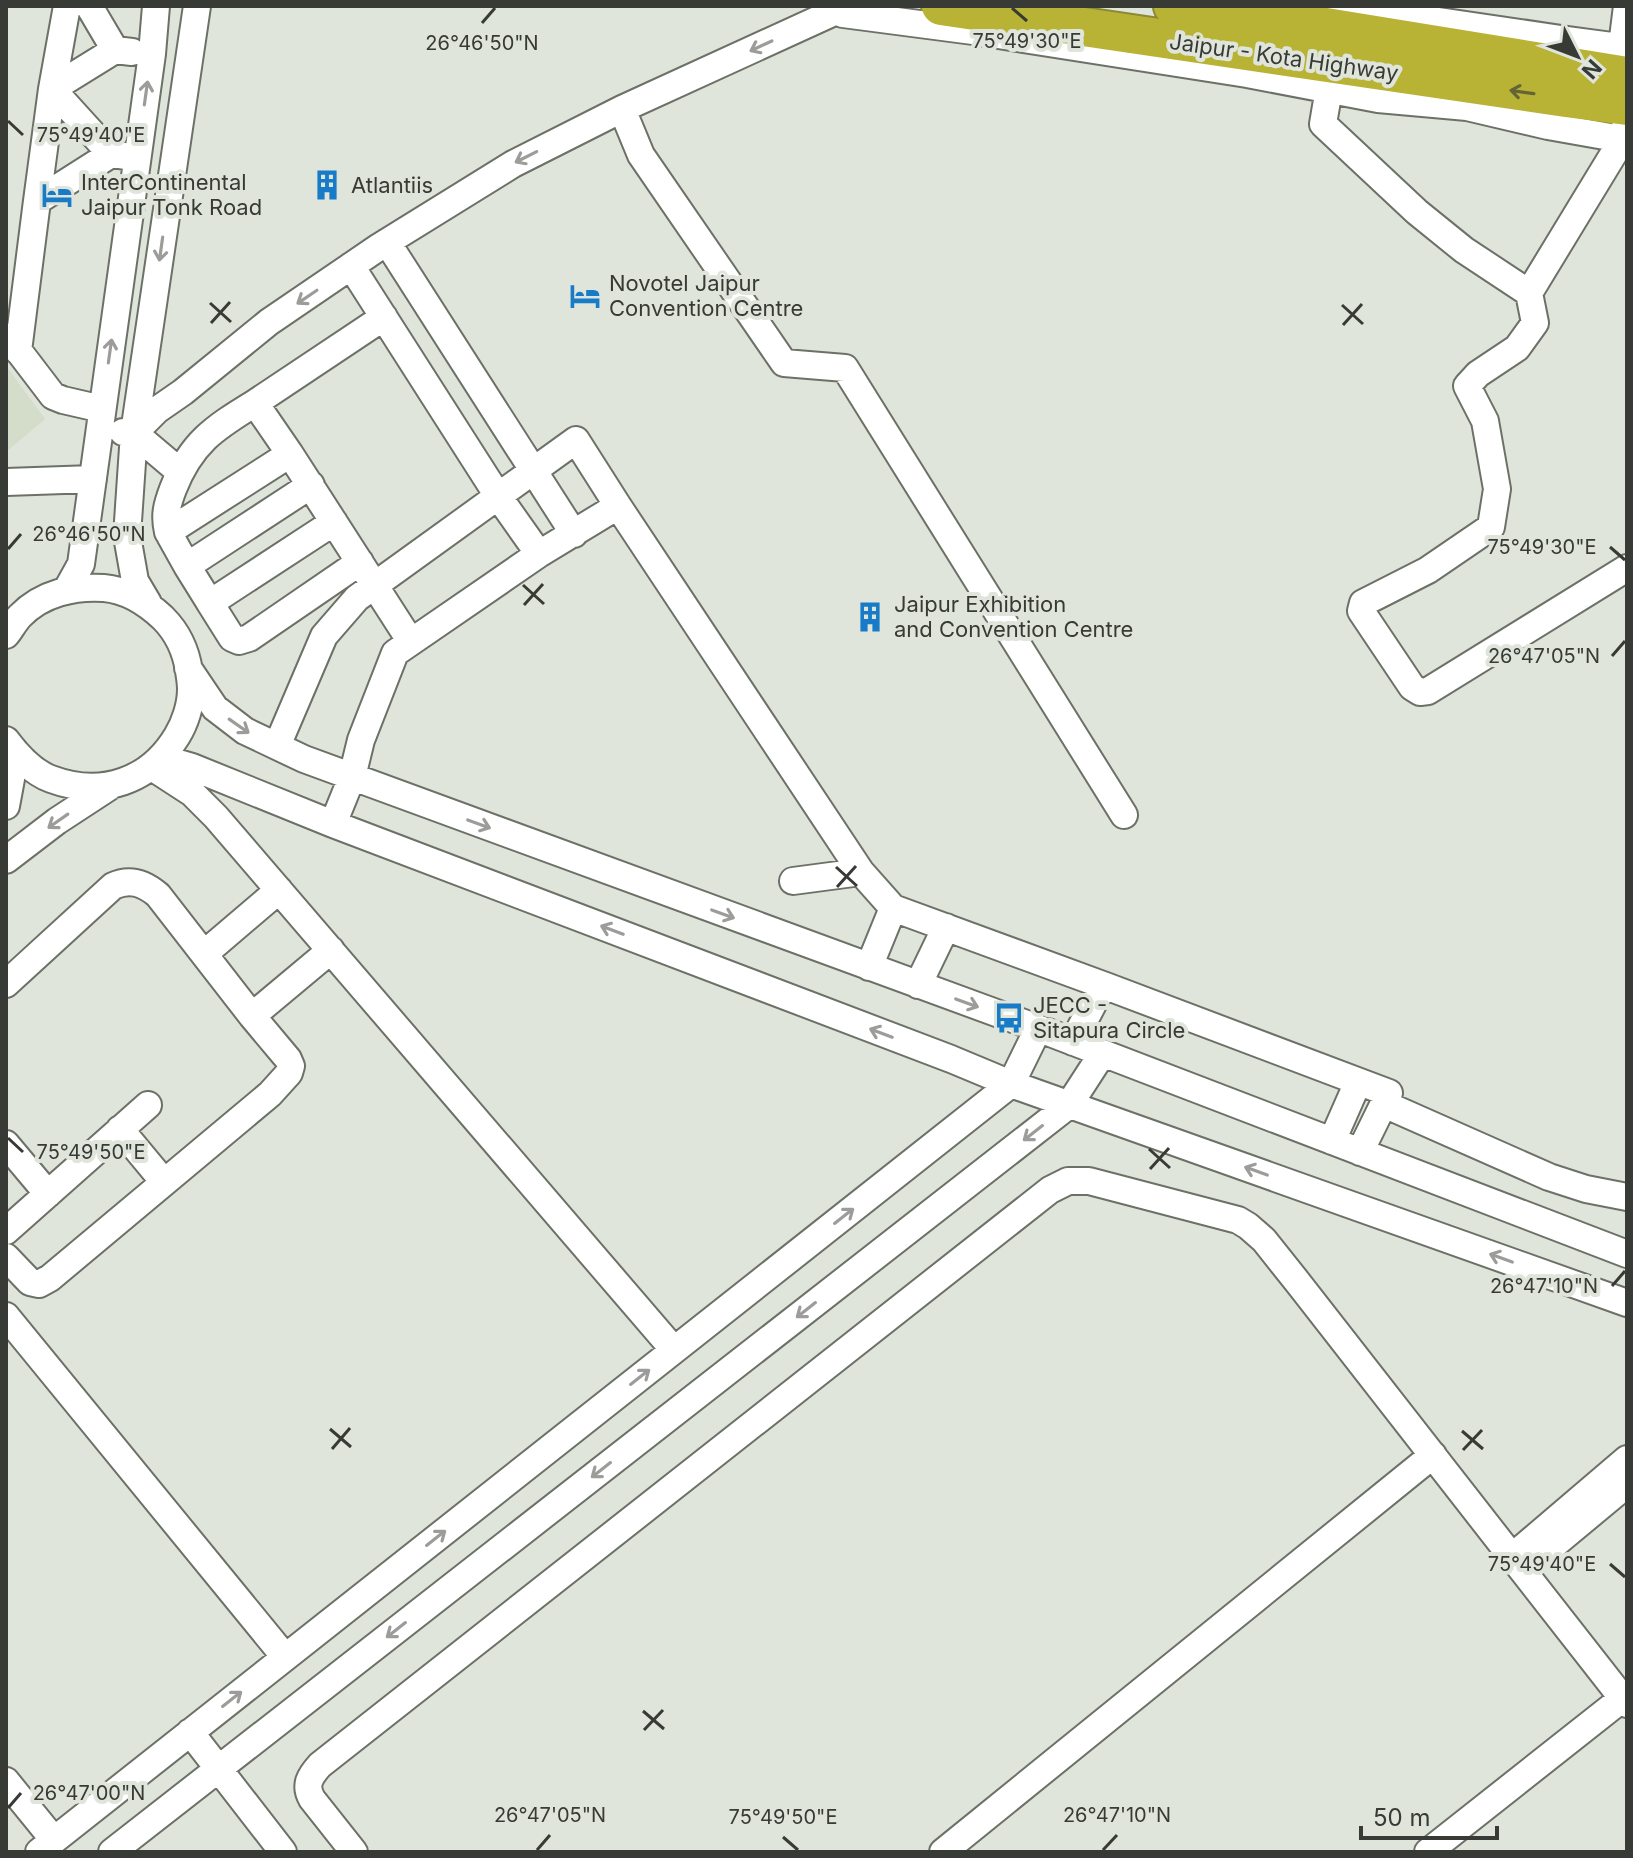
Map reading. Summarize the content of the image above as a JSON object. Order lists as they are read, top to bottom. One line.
{"streets":{"highway":["Jaipur - Kota Highway"]},"places":{"building":["Atlantiis","Jaipur Exhibition and Convention Centre"],"hotel":["InterContinental Jaipur Tonk Road","Novotel Jaipur Convention Centre"],"bus stop":["JECC - Sitapura Circle"]},"scale_bar":"50 m","north":"bottom right","coordinates":["75°49'30\"E","26°46'50\"N","75°49'40\"E","26°47'05\"N","75°49'50\"E","26°47'10\"N","26°47'00\"N"]}
